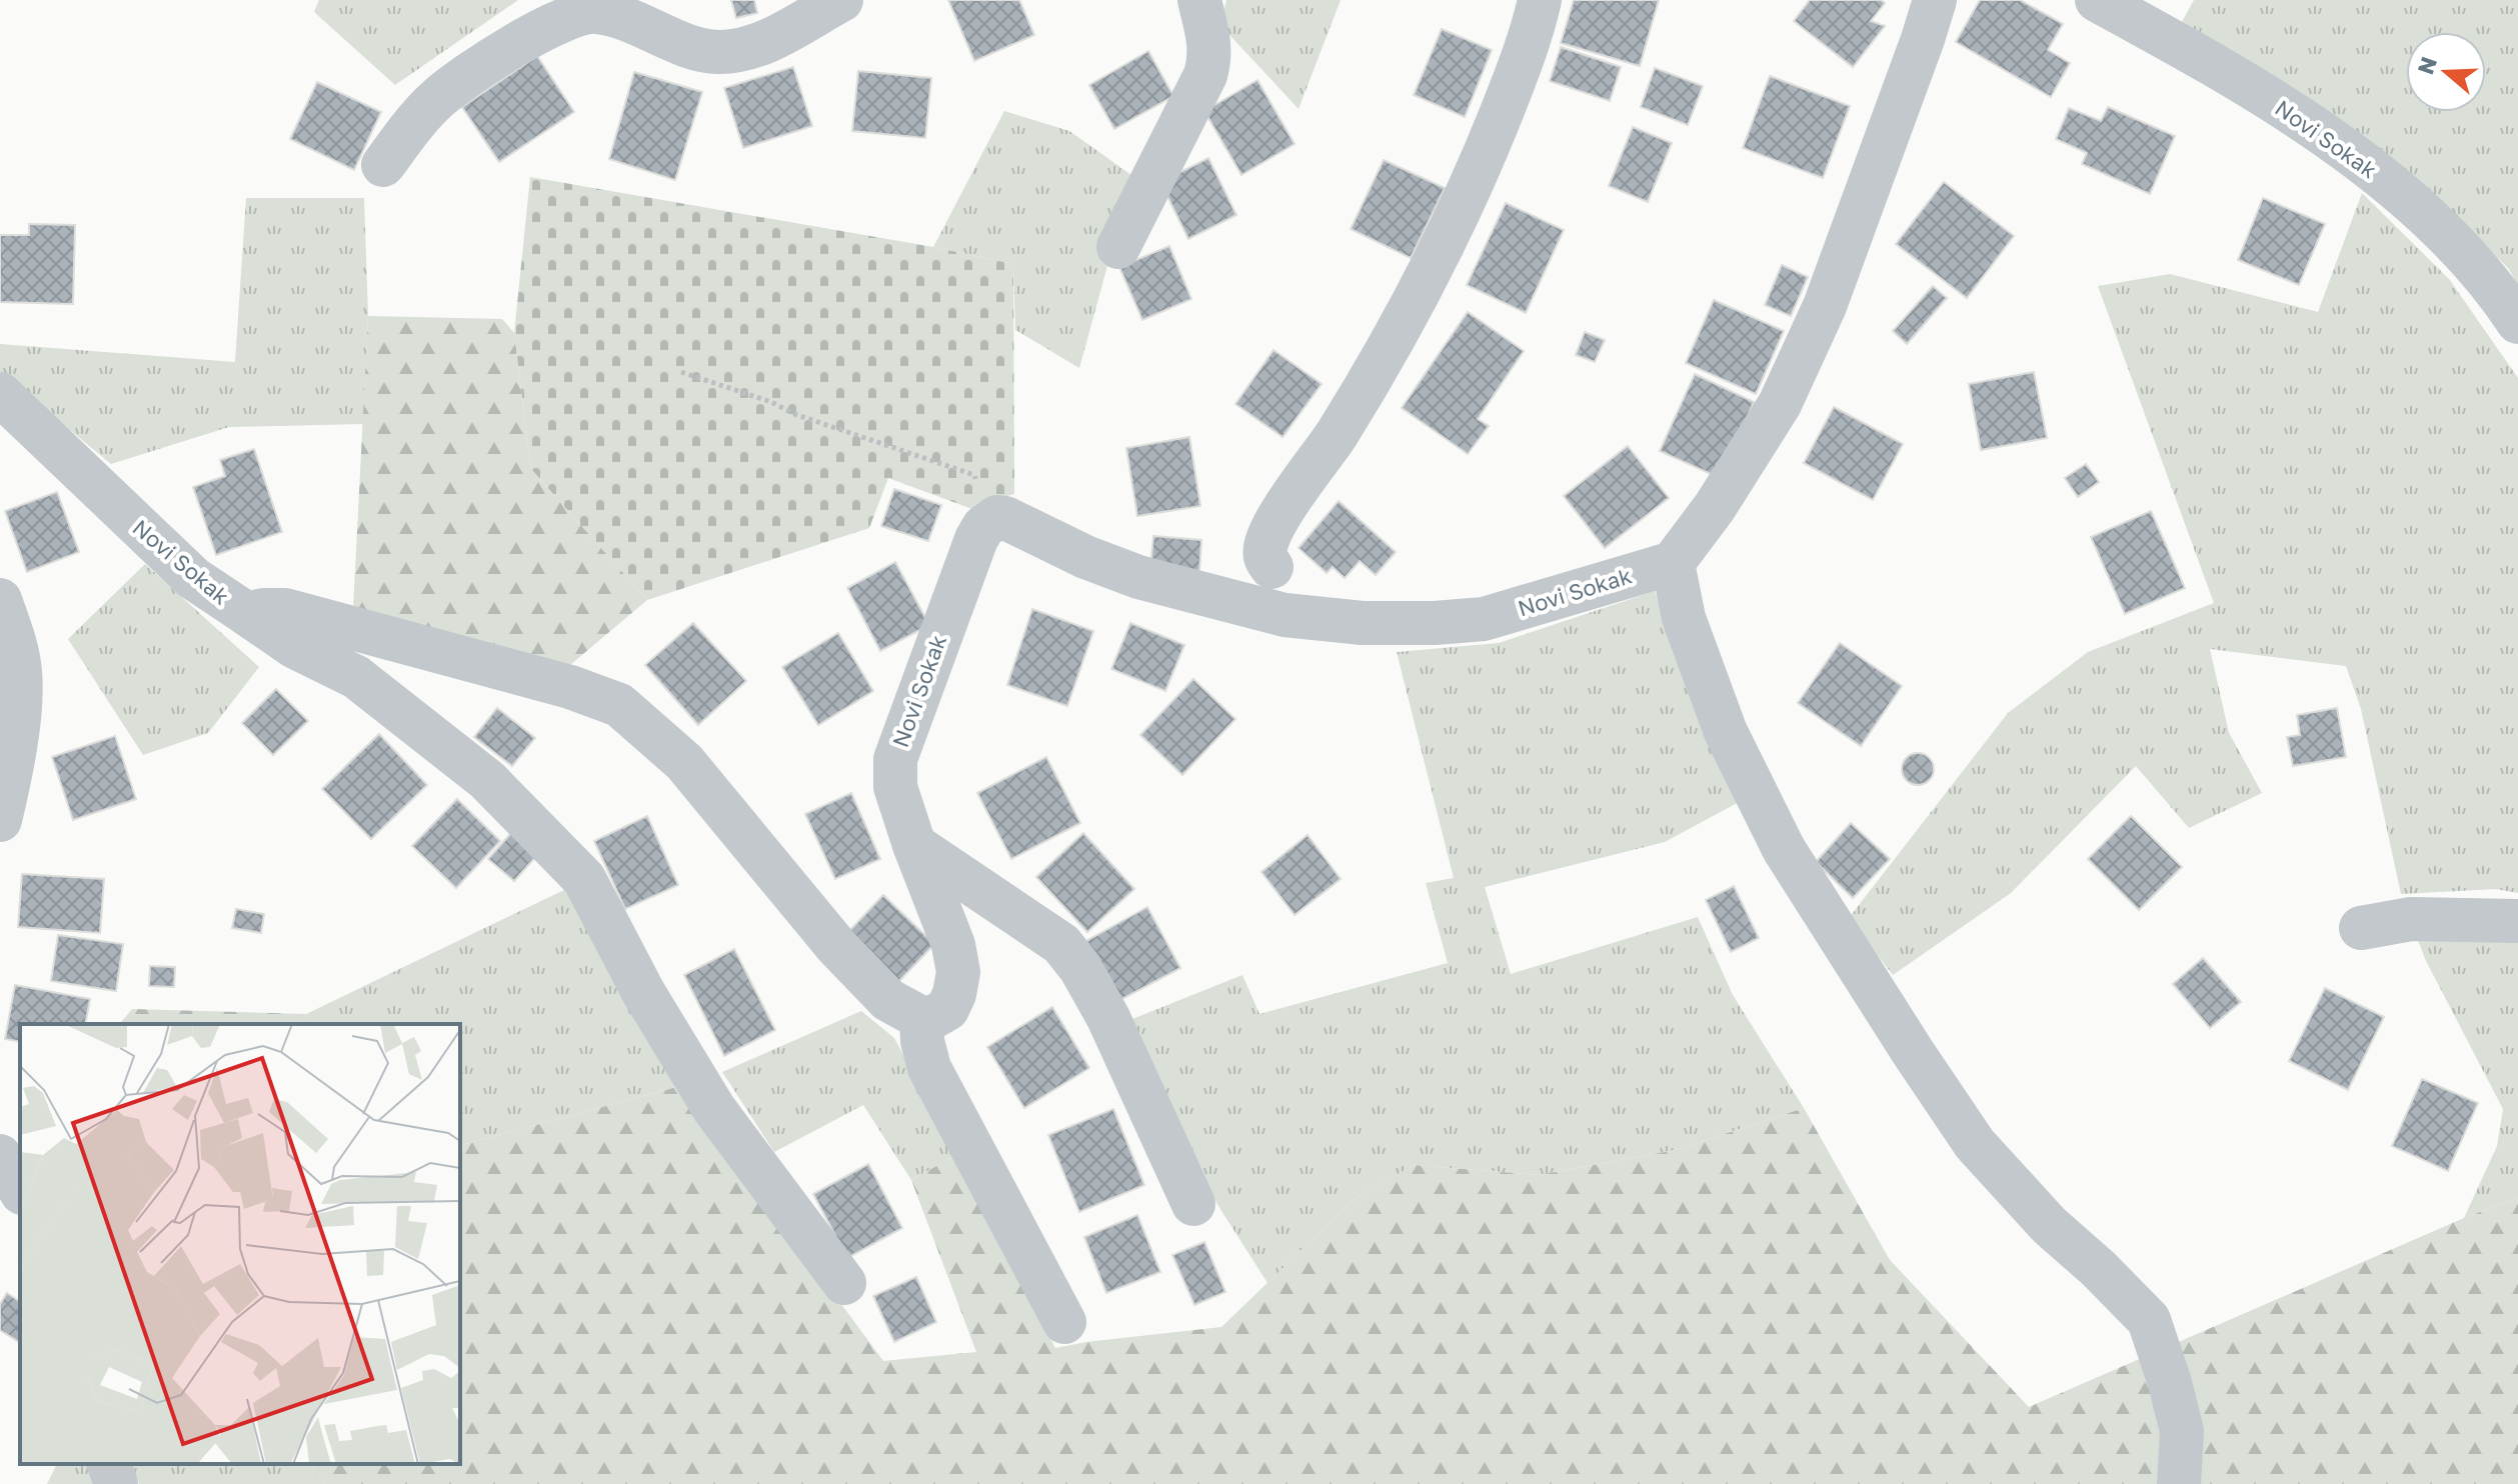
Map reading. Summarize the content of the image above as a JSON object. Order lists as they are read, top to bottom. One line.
{"streets":{"street":["Novi Sokak"]},"north":"left"}
